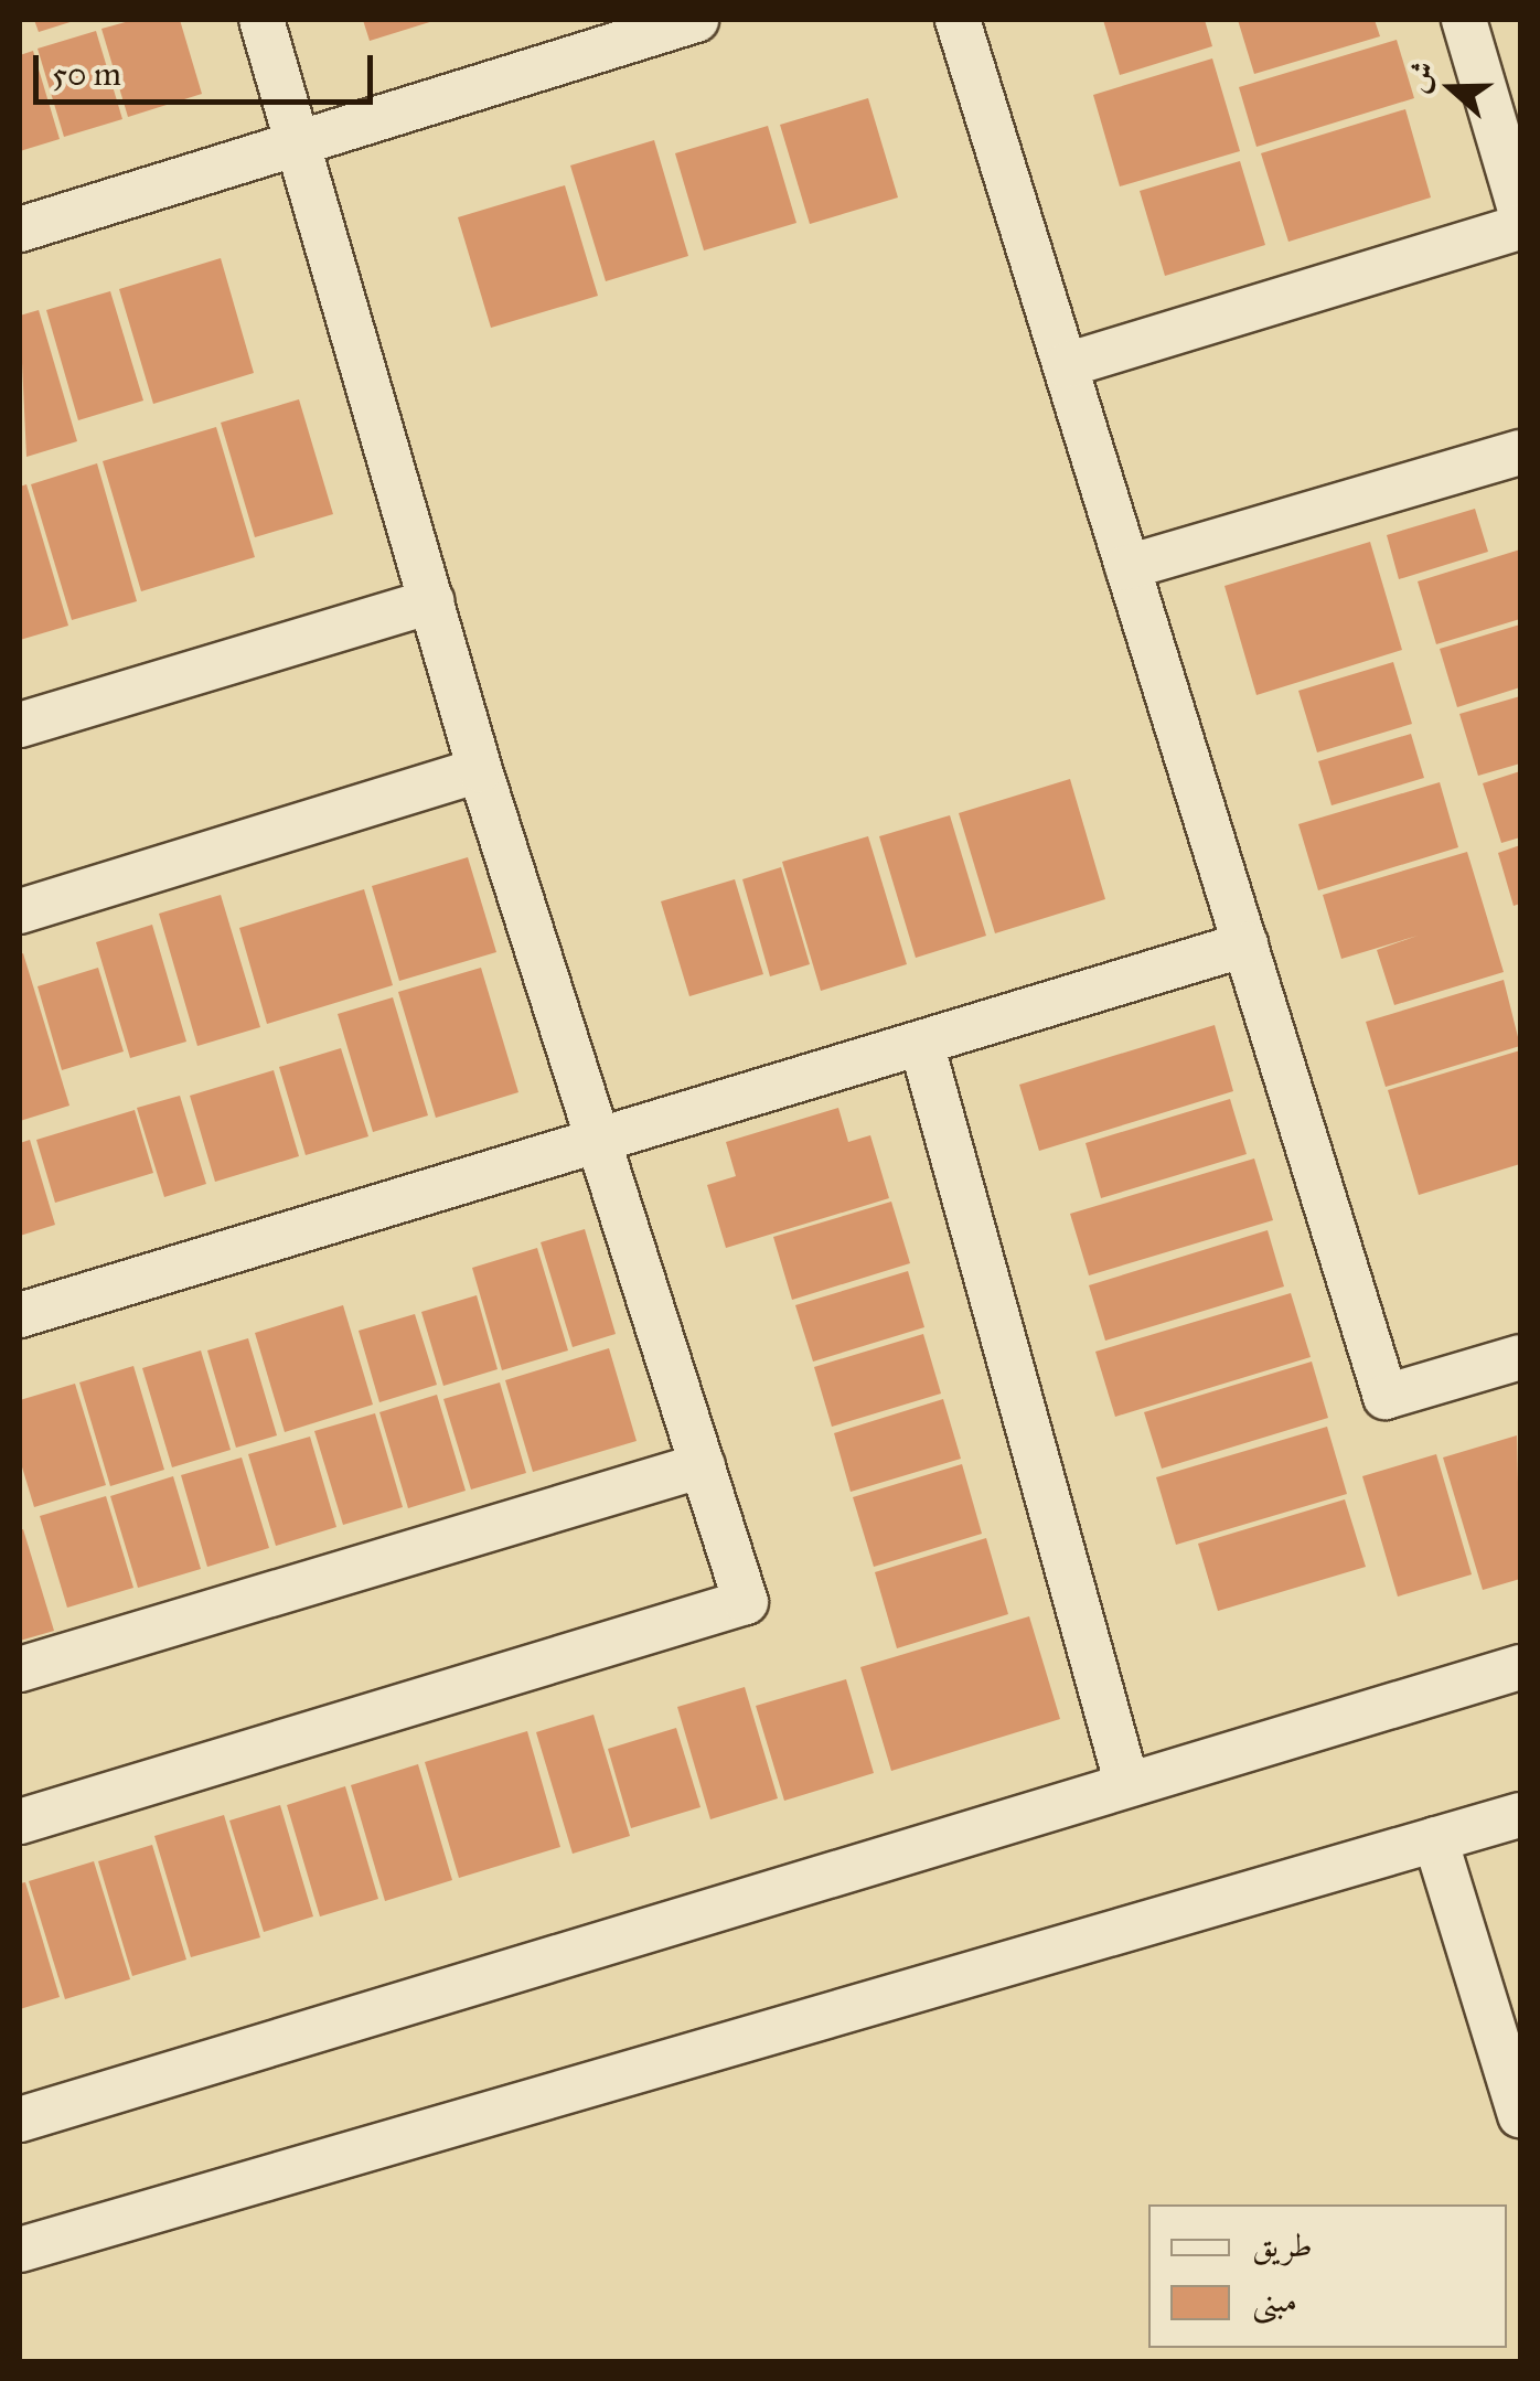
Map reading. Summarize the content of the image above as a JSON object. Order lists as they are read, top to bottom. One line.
{"legend":["طريق","مبنى"],"scale_bar":"50 m","north":"left"}
